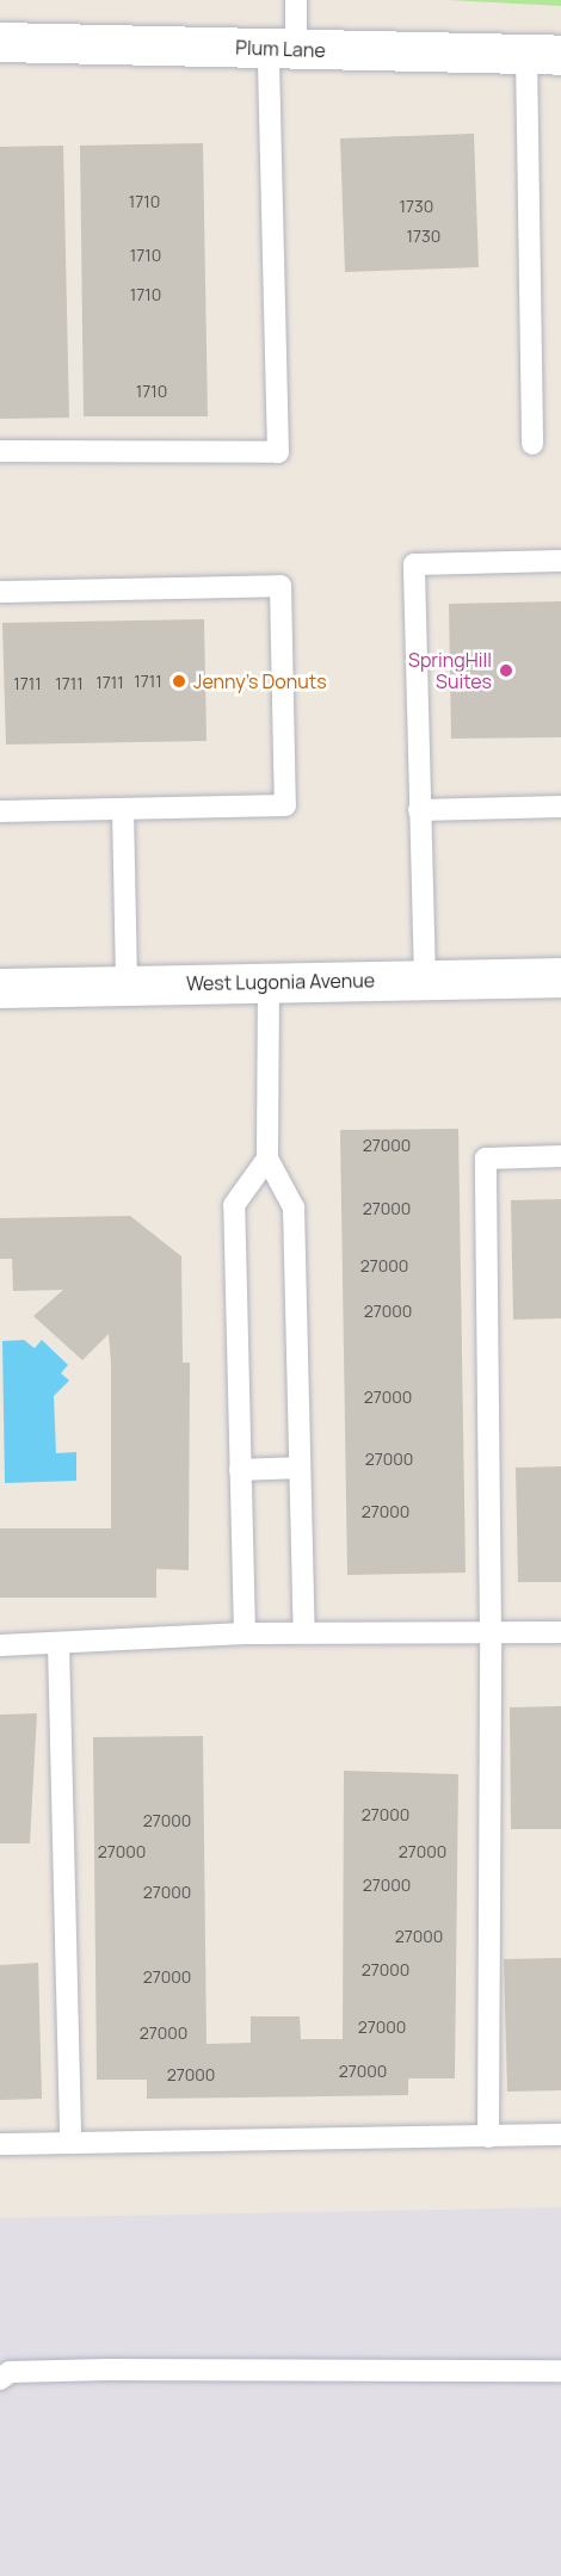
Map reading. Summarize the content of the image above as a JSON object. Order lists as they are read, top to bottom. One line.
{"streets":{"street":["Plum Lane","West Lugonia Avenue"]},"places":["SpringHill Suites","Jenny's Donuts"],"house_numbers":["1710","1730","1730","1710","1710","1710","1711","1711","1711","1711","27000","27000","27000","27000","27000","27000","27000","27000","27000","27000","27000","27000","27000","27000","27000","27000","27000","27000","27000","27000"]}
